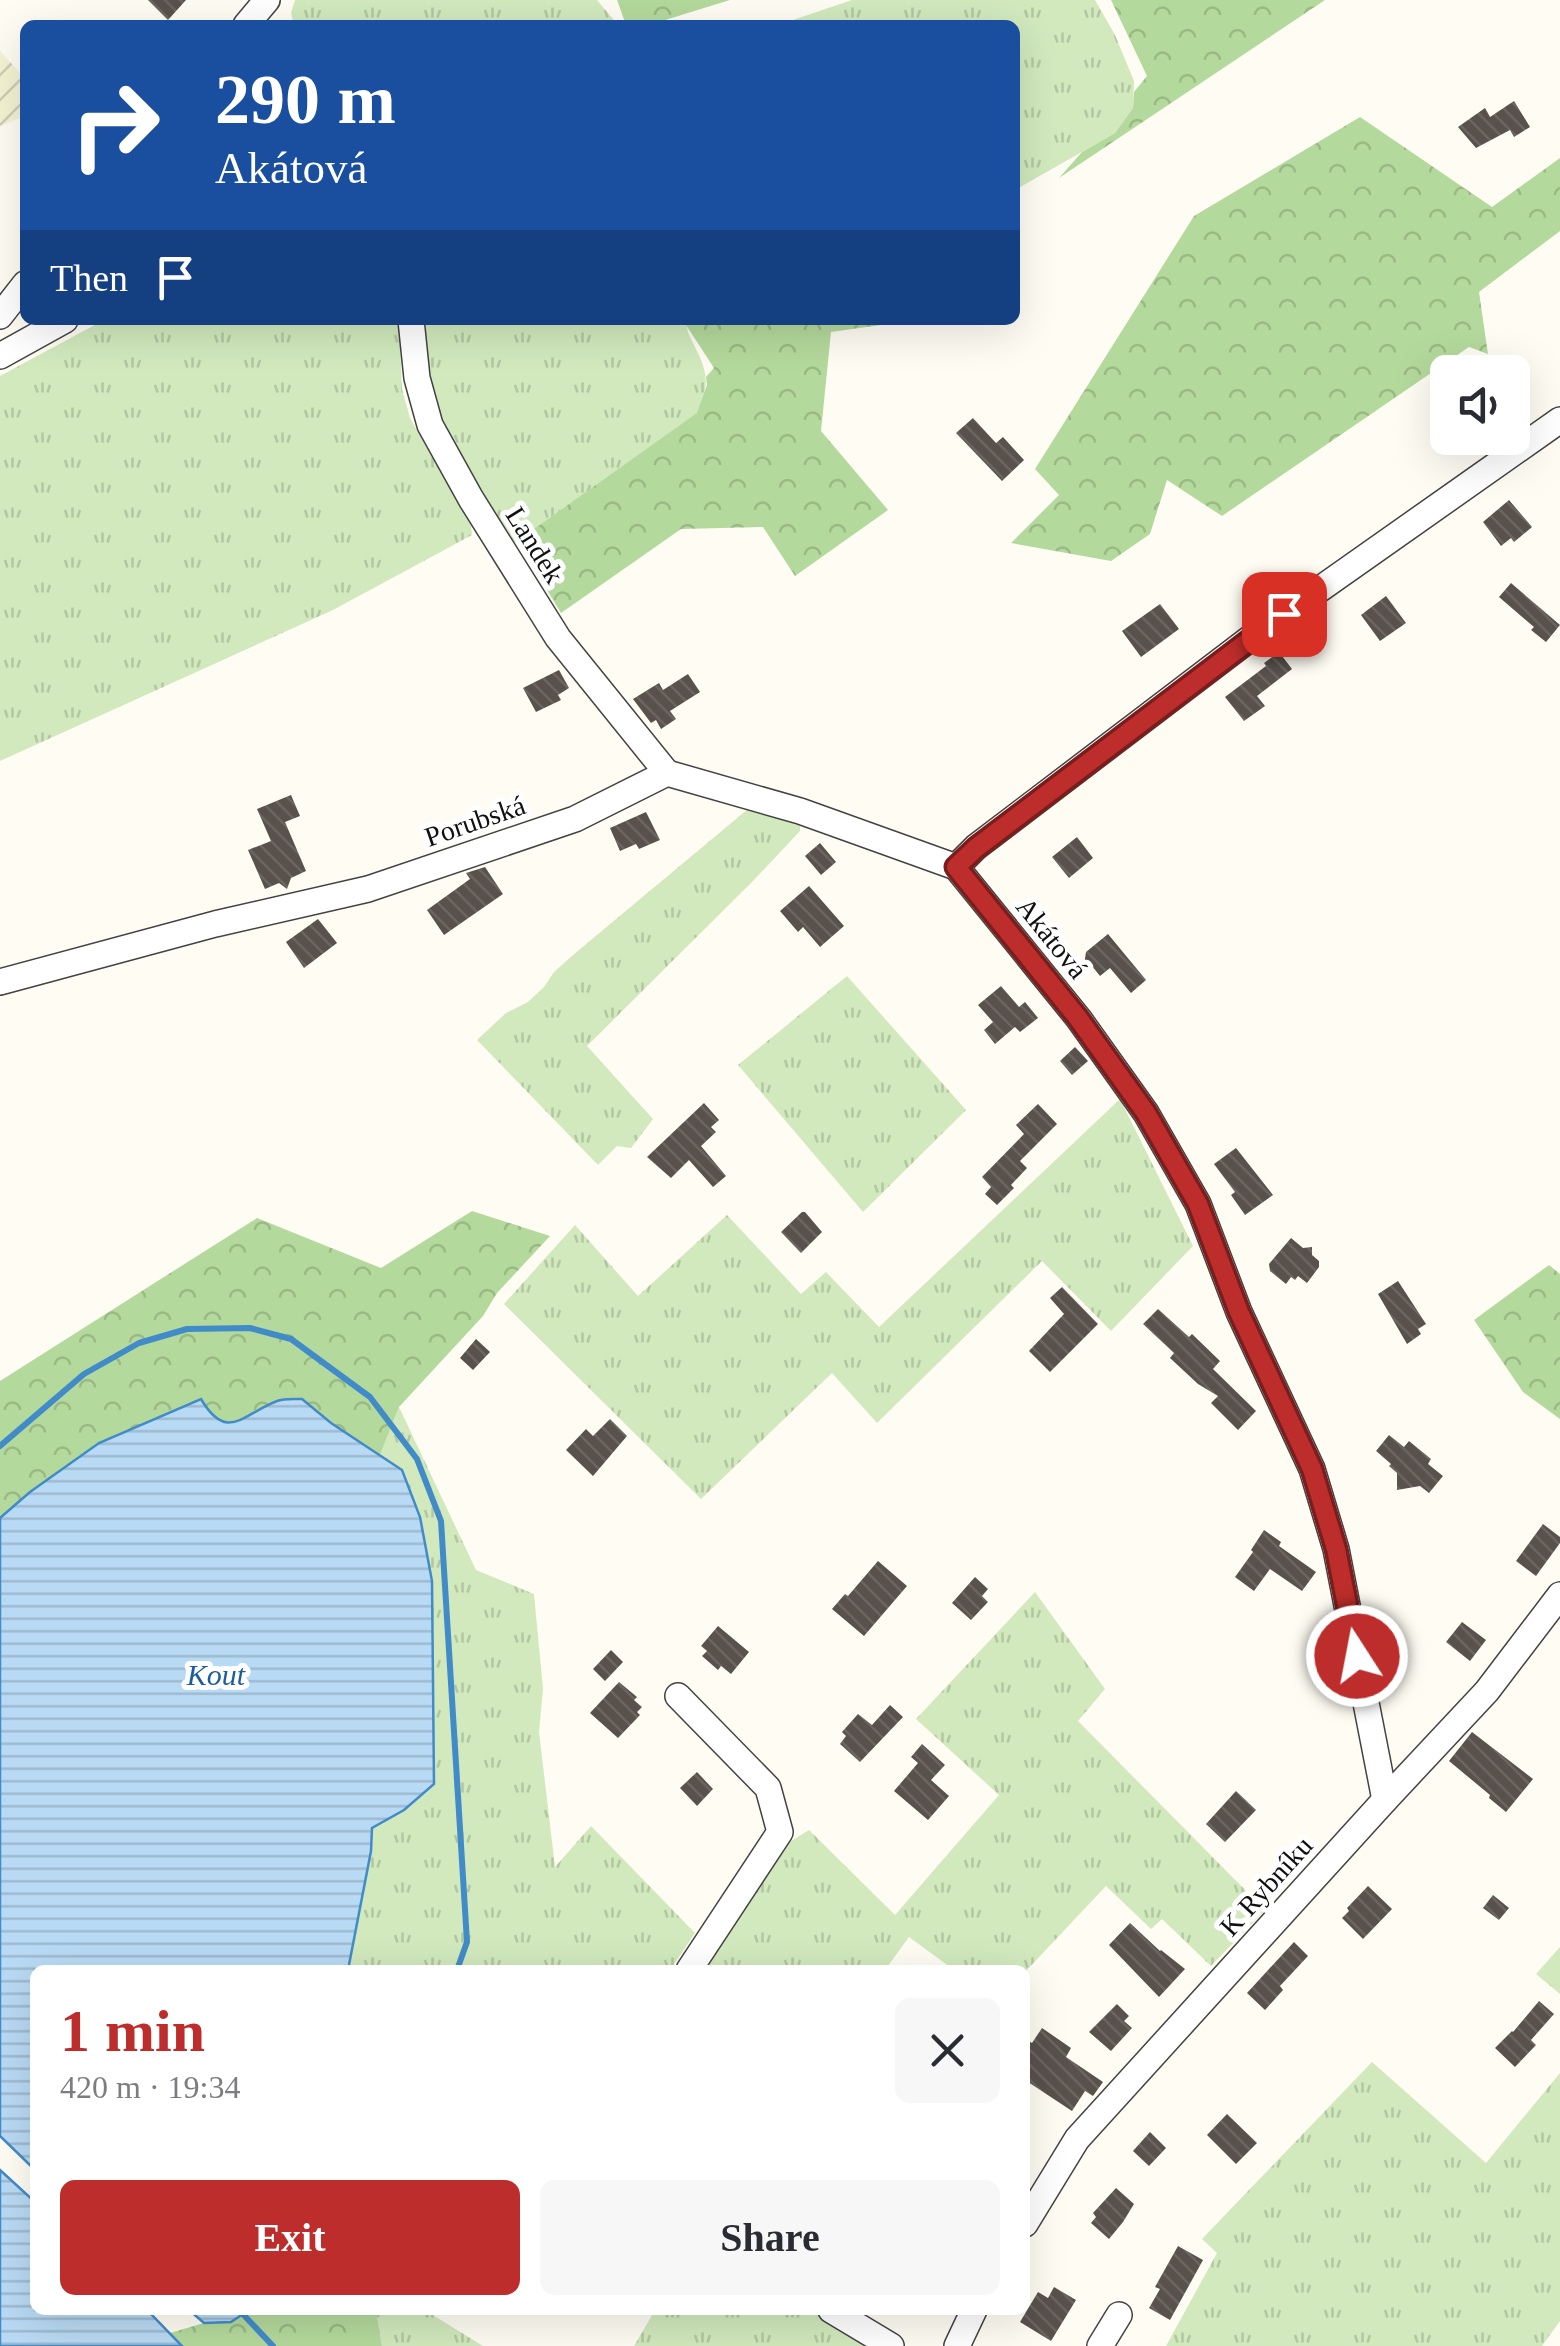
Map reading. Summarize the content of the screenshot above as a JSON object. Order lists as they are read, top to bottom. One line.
{"streets":{"street":["Landek","Porubská","Akátová","K Rybníku"]},"crossings":[["Landek","Porubská"],["Akátová","K Rybníku"]],"water":["Kout"],"page":{"turn":["290 m","Akátová"],"then":"Then","heading":["1 min","420 m · 19:34"],"buttons":["Exit","Share"]}}
